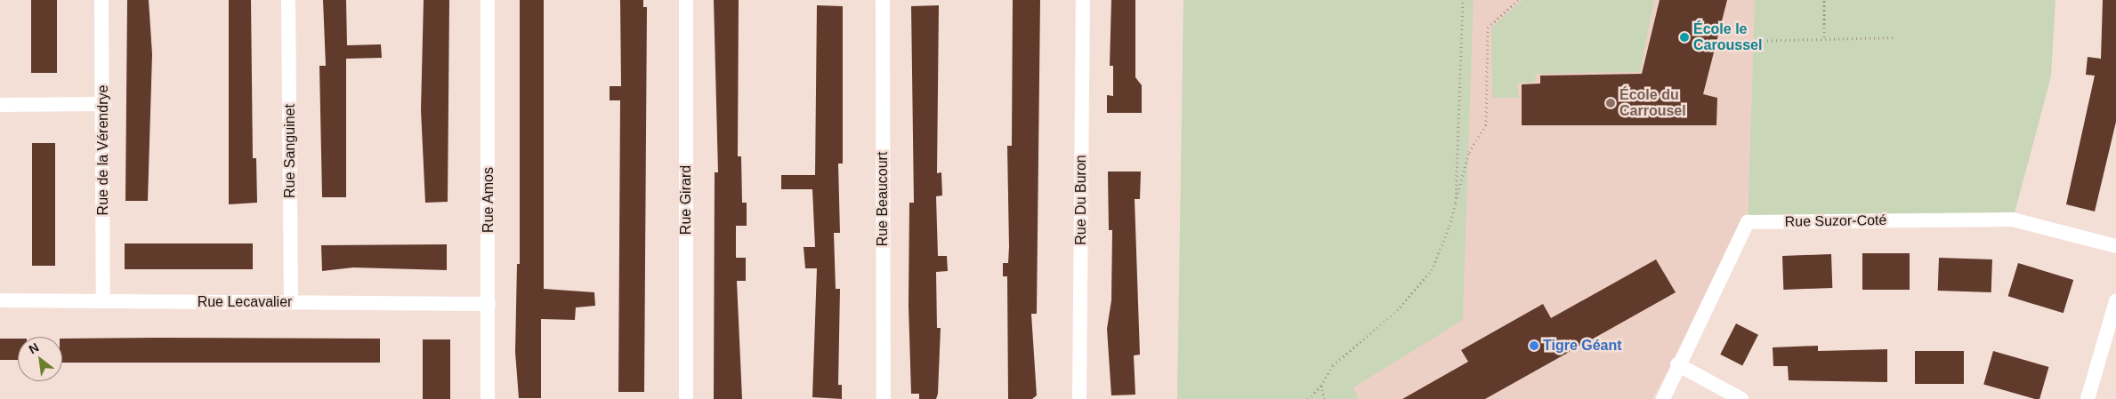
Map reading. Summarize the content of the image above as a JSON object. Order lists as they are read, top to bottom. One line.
{"streets":{"street":["Rue de la Vérendrye","Rue Sanguinet","Rue Beaucourt","Rue Amos","Rue Girard","Rue Du Buron","Rue Suzor-Coté","Rue Lecavalier"]},"crossings":[["Rue de la Vérendrye","Rue Lecavalier"],["Rue Sanguinet","Rue Lecavalier"],["Rue Amos","Rue Lecavalier"]],"places":["École le Caroussel","École du Carrousel","Tigre Géant"],"north":"top left"}
